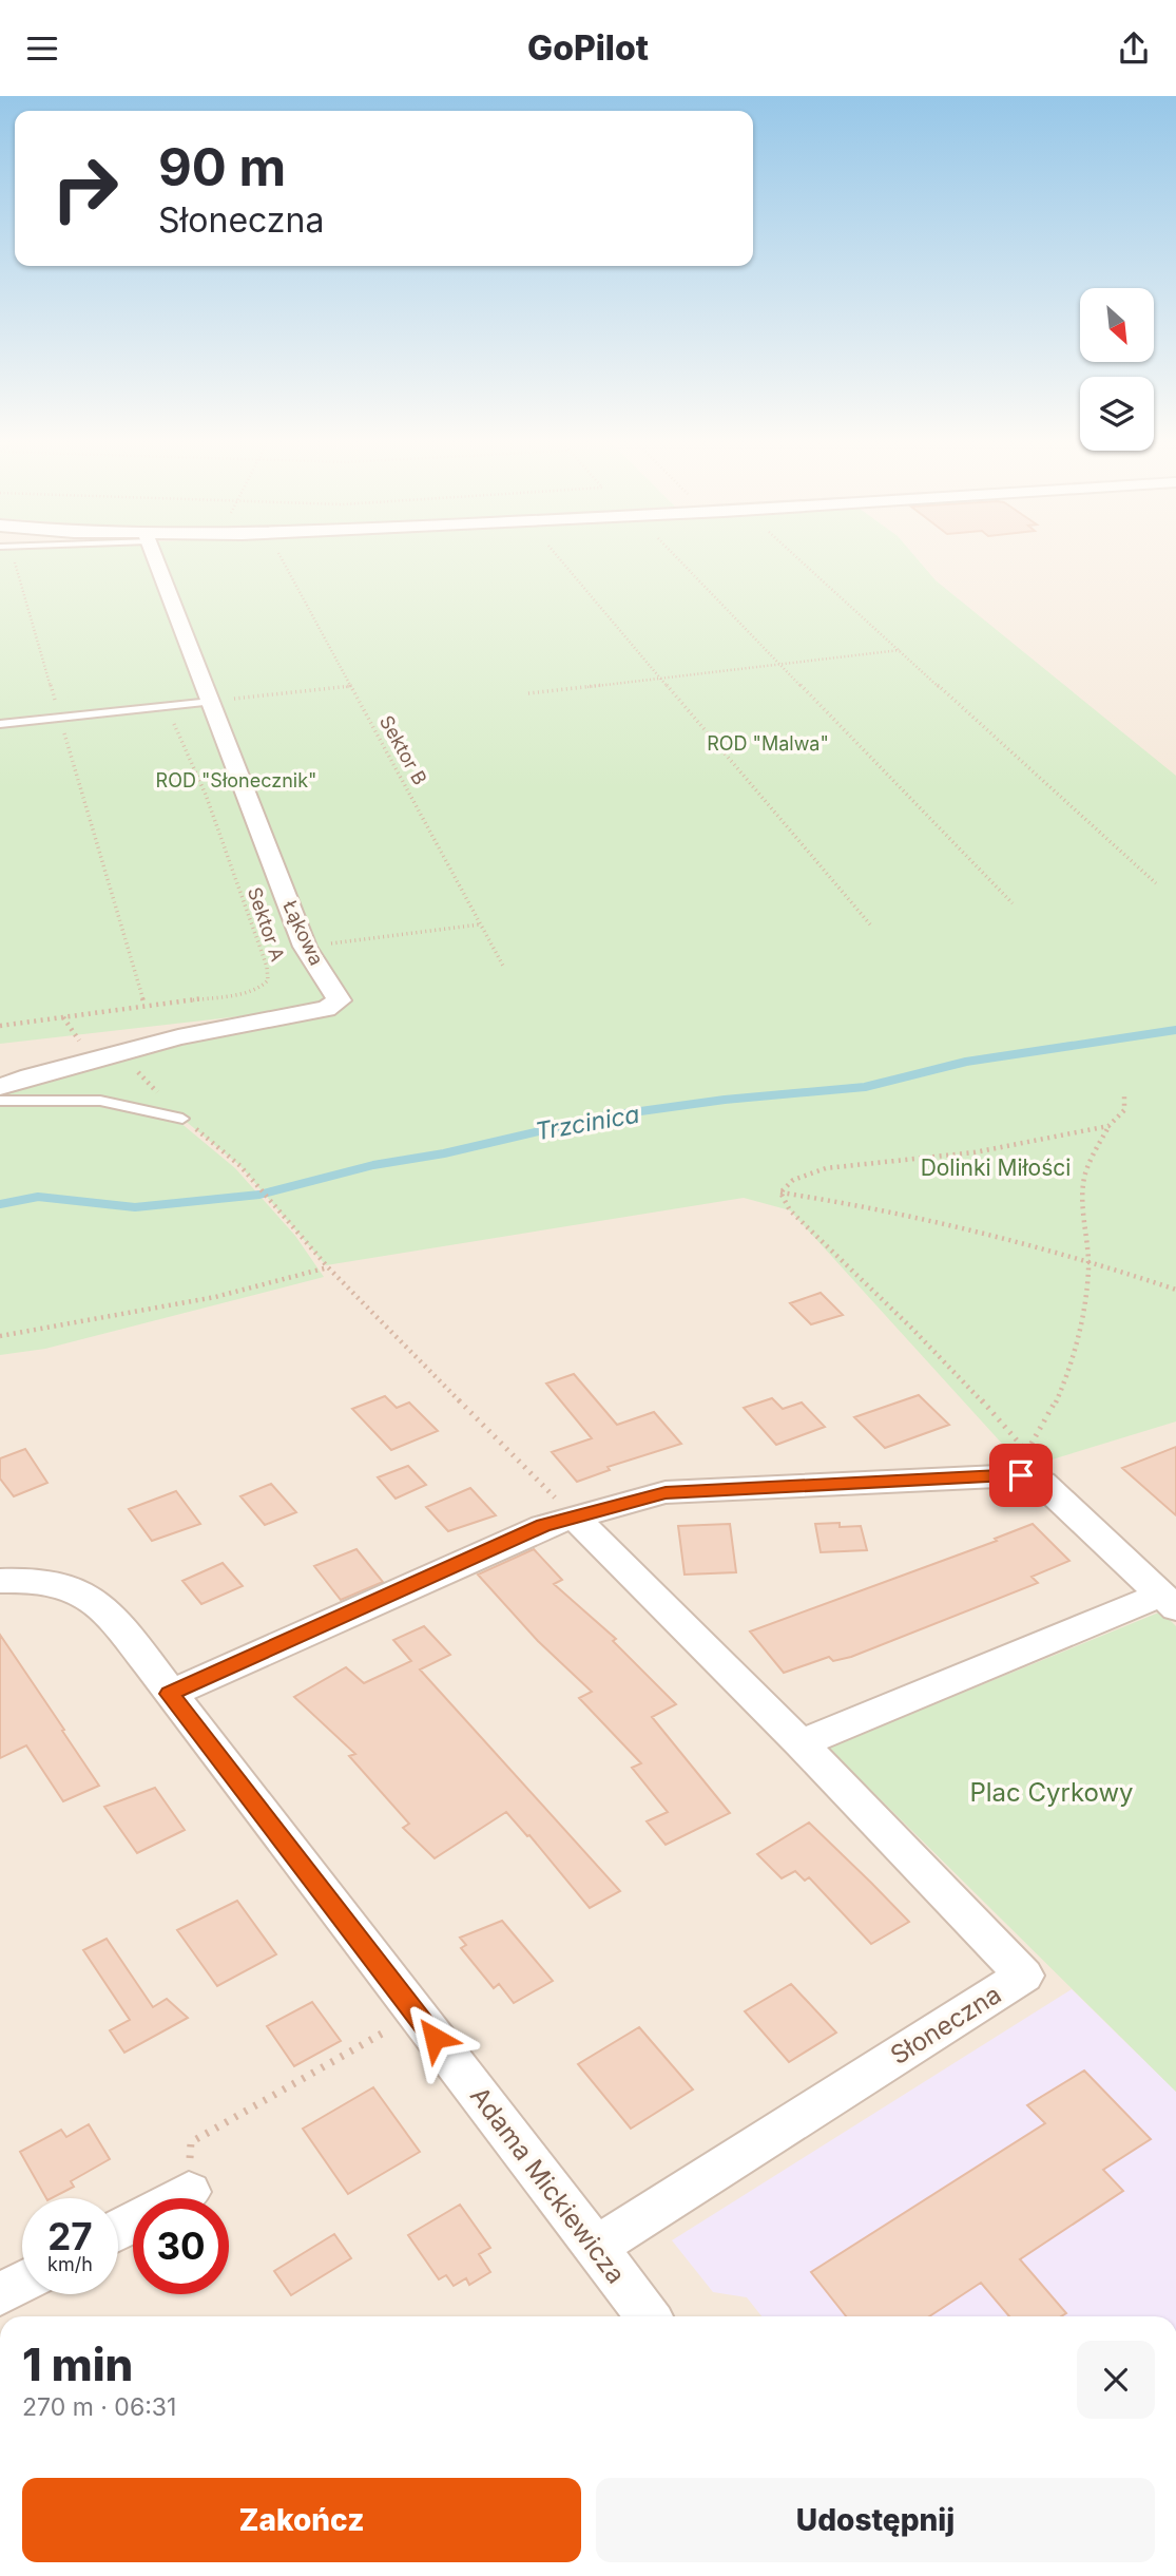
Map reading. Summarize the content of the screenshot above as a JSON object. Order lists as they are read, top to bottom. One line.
{"streets":{"street":["Łąkowa","Słoneczna","Adama Mickiewicza"],"path":["Sektor B","Sektor A"]},"crossings":[["Słoneczna","Adama Mickiewicza"]],"water":["Trzcinica"],"parks":["ROD \"Malwa\"","ROD \"Słonecznik\"","Dolinki Miłości","Plac Cyrkowy"],"north":"bottom right","page":{"header":"GoPilot","turn":["90 m","Słoneczna"],"speed":"27 km/h","limit":"30","heading":["1 min","270 m · 06:31"],"buttons":["Zakończ","Udostępnij"]}}
